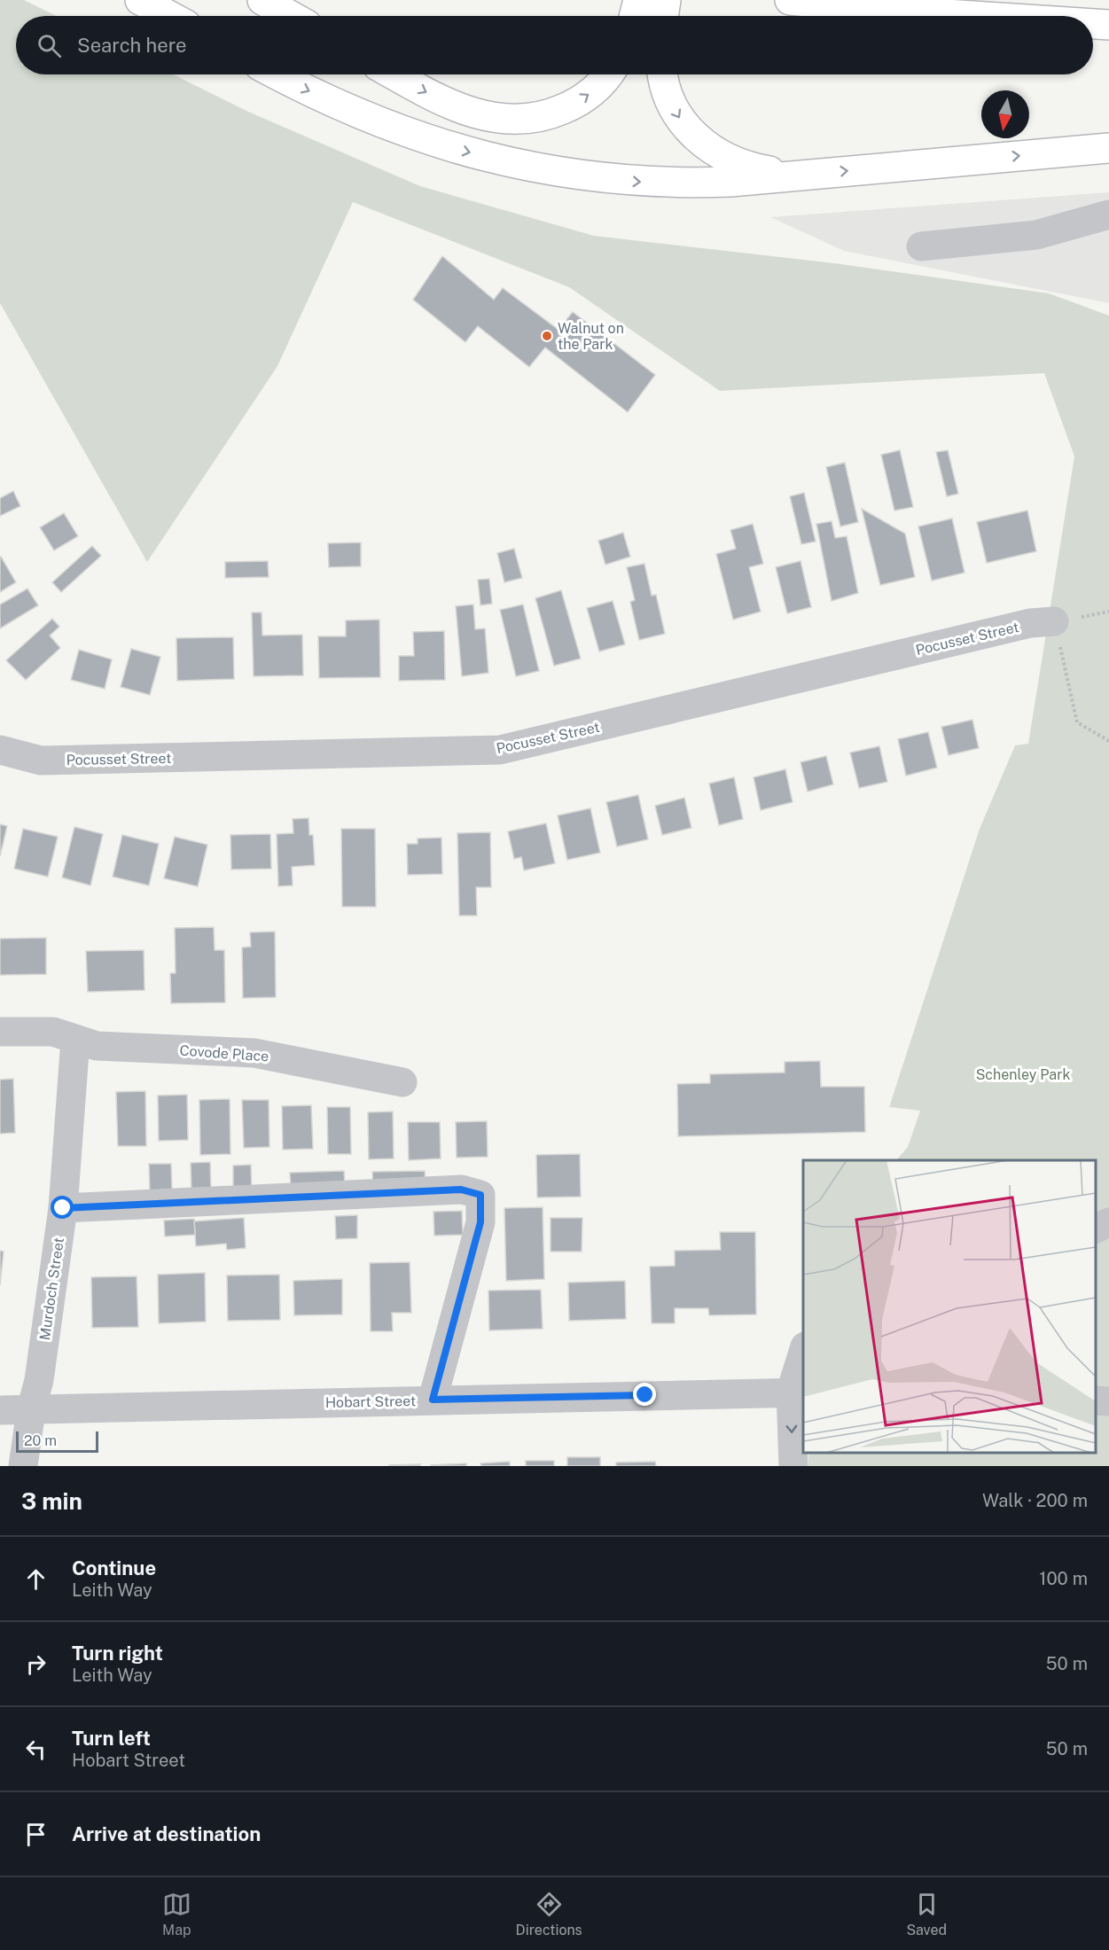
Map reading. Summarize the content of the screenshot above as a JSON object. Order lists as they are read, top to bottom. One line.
{"streets":{"street":["Pocusset Street","Covode Place","Murdoch Street","Hobart Street"]},"crossings":[["Covode Place","Murdoch Street"],["Murdoch Street","Hobart Street"]],"parks":["Schenley Park"],"places":["Walnut on the Park"],"scale_bar":"20 m","north":"bottom","page":{"search":"Search here","scale":"20 m","heading":["3 min","Walk · 200 m"],"list":[["Continue","Leith Way","100 m"],["Turn right","Leith Way","50 m"],["Turn left","Hobart Street","50 m"],"Arrive at destination"],"nav":["Map","Directions","Saved"]}}
